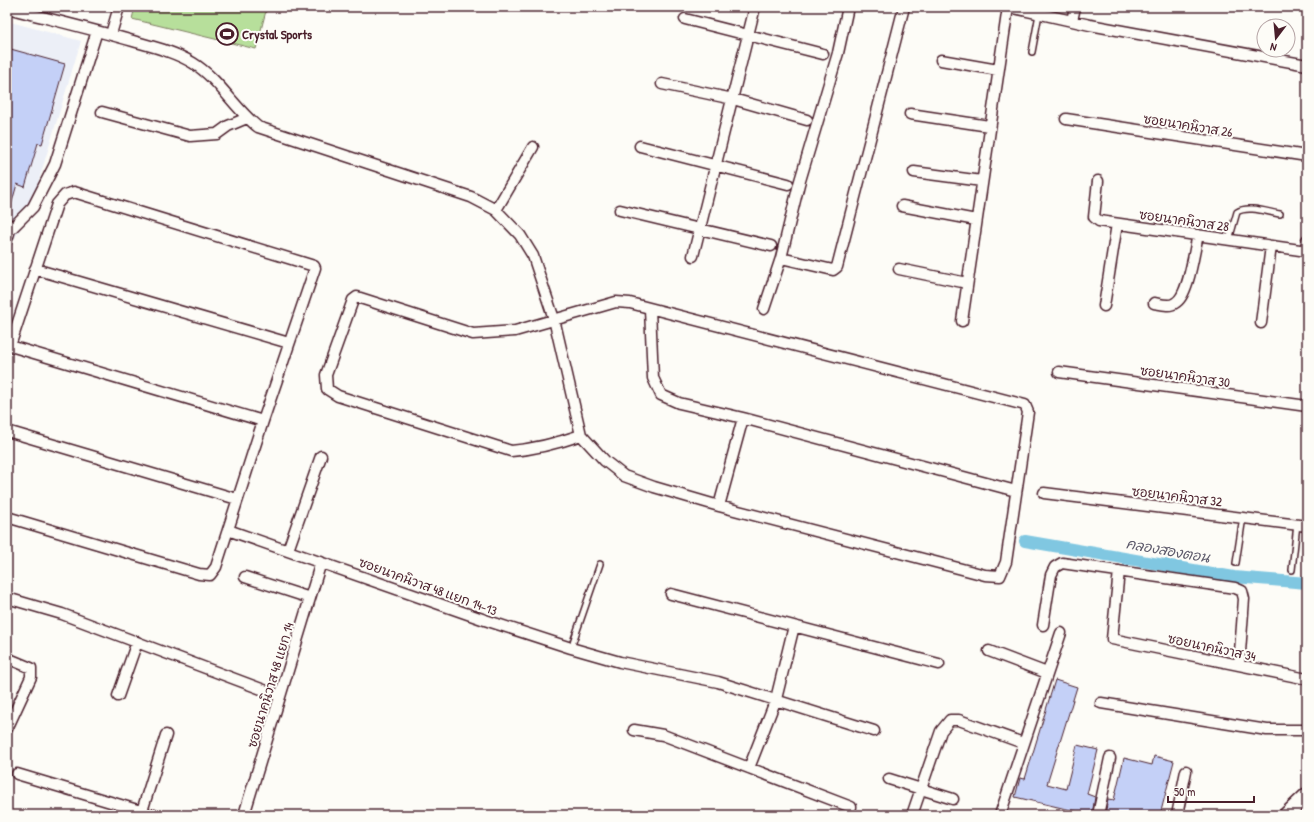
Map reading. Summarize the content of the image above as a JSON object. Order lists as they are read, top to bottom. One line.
{"streets":{"street":["ซอยนาคนิวาส 26","ซอยนาคนิวาส 28","ซอยนาคนิวาส 30","ซอยนาคนิวาส 32","ซอยนาคนิวาส 48 แยก 14-13","ซอยนาคนิวาส 34","ซอยนาคนิวาส 48 แยก 14"]},"crossings":[["ซอยนาคนิวาส 48 แยก 14-13","ซอยนาคนิวาส 48 แยก 14"]],"water":["คลองสองตอน"],"places":{"sports":["Crystal Sports"]},"scale_bar":"50 m","north":"bottom"}
